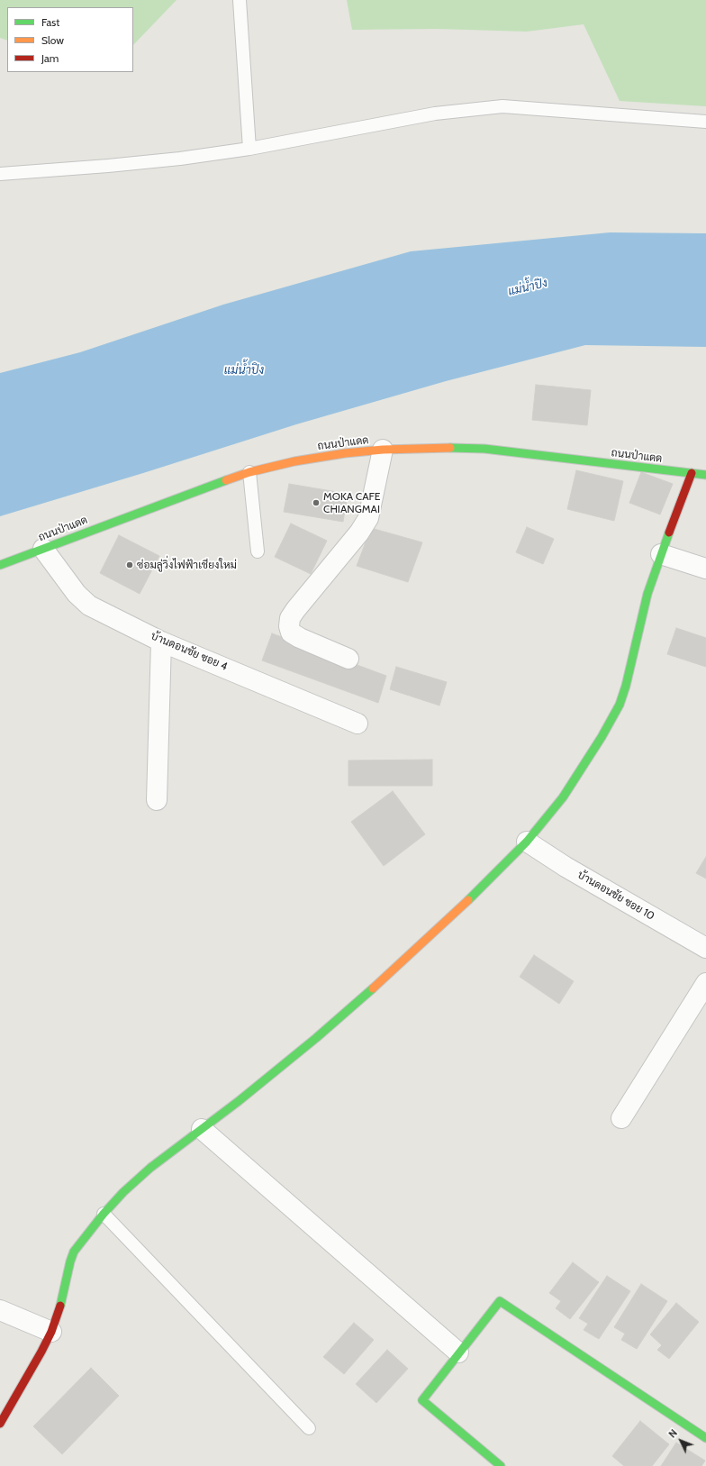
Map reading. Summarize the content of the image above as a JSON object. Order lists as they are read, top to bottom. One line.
{"streets":{"street":["ถนนป่าแดด","บ้านดอนชัย ซอย 4","บ้านดอนชัย ซอย 10"]},"crossings":[["ถนนป่าแดด","บ้านดอนชัย ซอย 4"]],"water":["แม่น้ำปิง"],"places":["MOKA CAFE CHIANGMAI","ซ่อมลู่วิ่งไฟฟ้าเชียงใหม่"],"legend":["Fast","Slow","Jam"],"north":"top left"}
